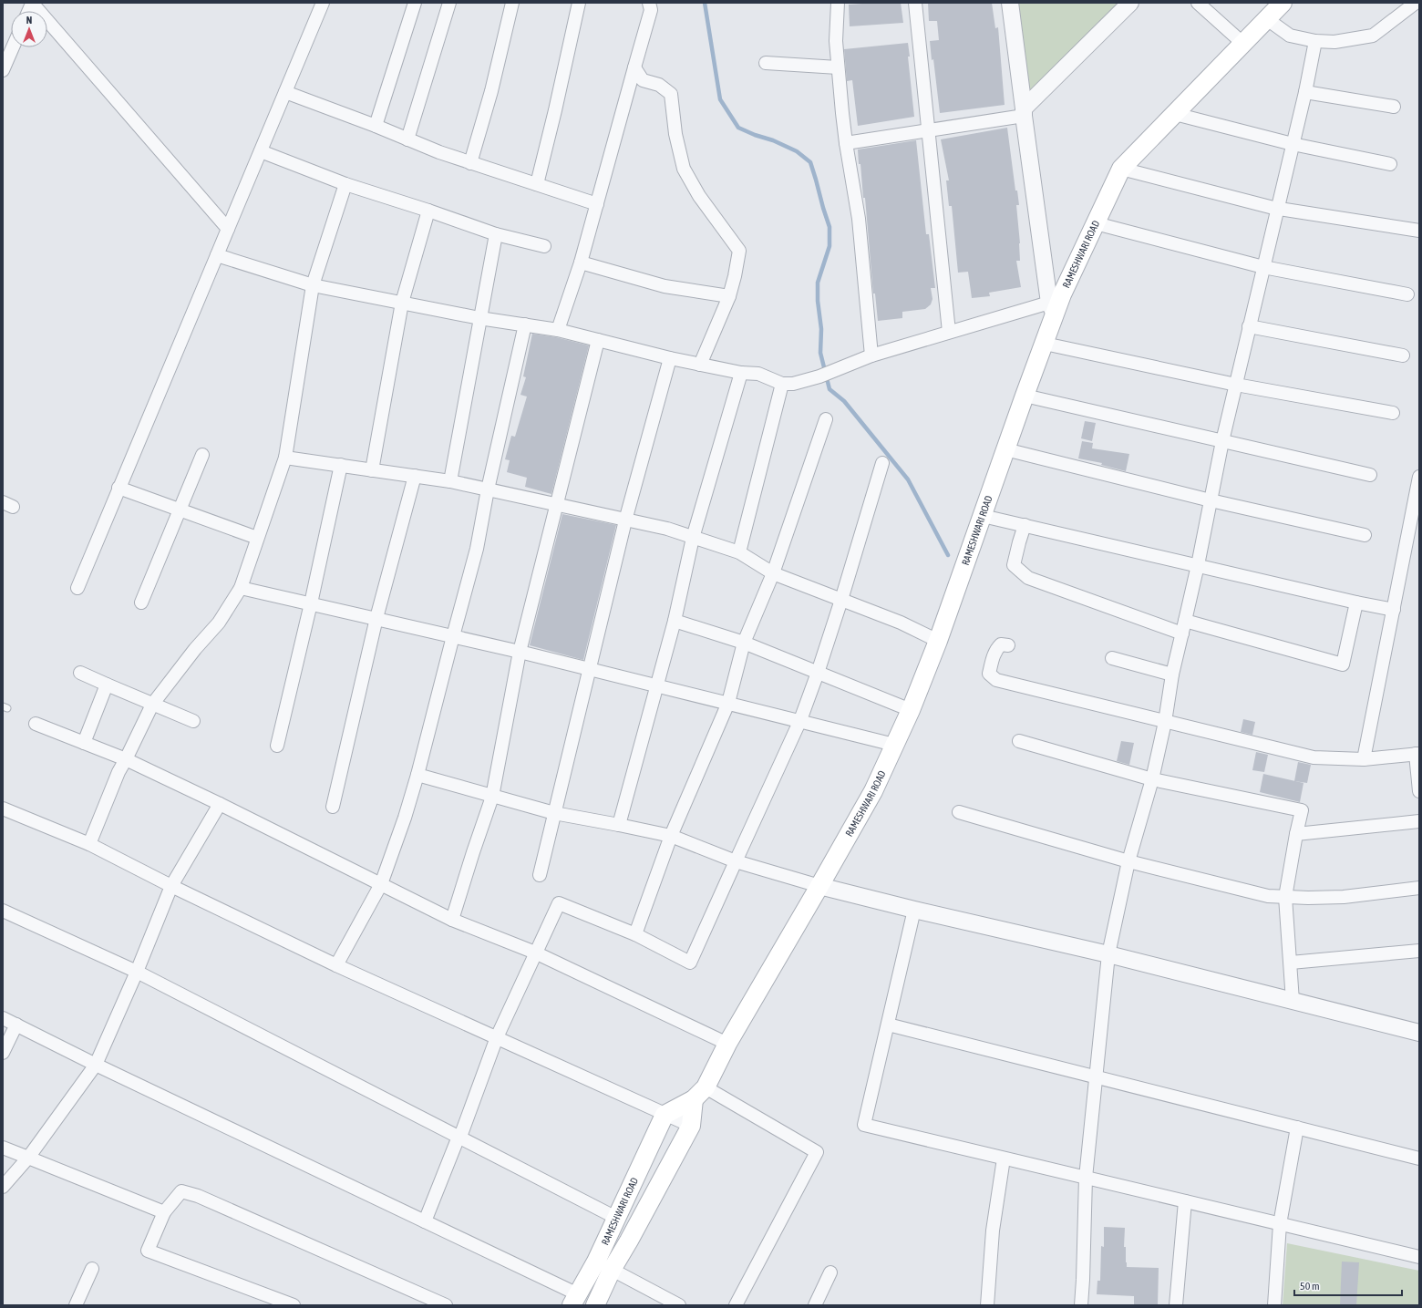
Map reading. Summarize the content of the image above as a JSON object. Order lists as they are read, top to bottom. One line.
{"streets":{"main road":["RAMESHWARI ROAD"]},"scale_bar":"50 m","north":"top"}
